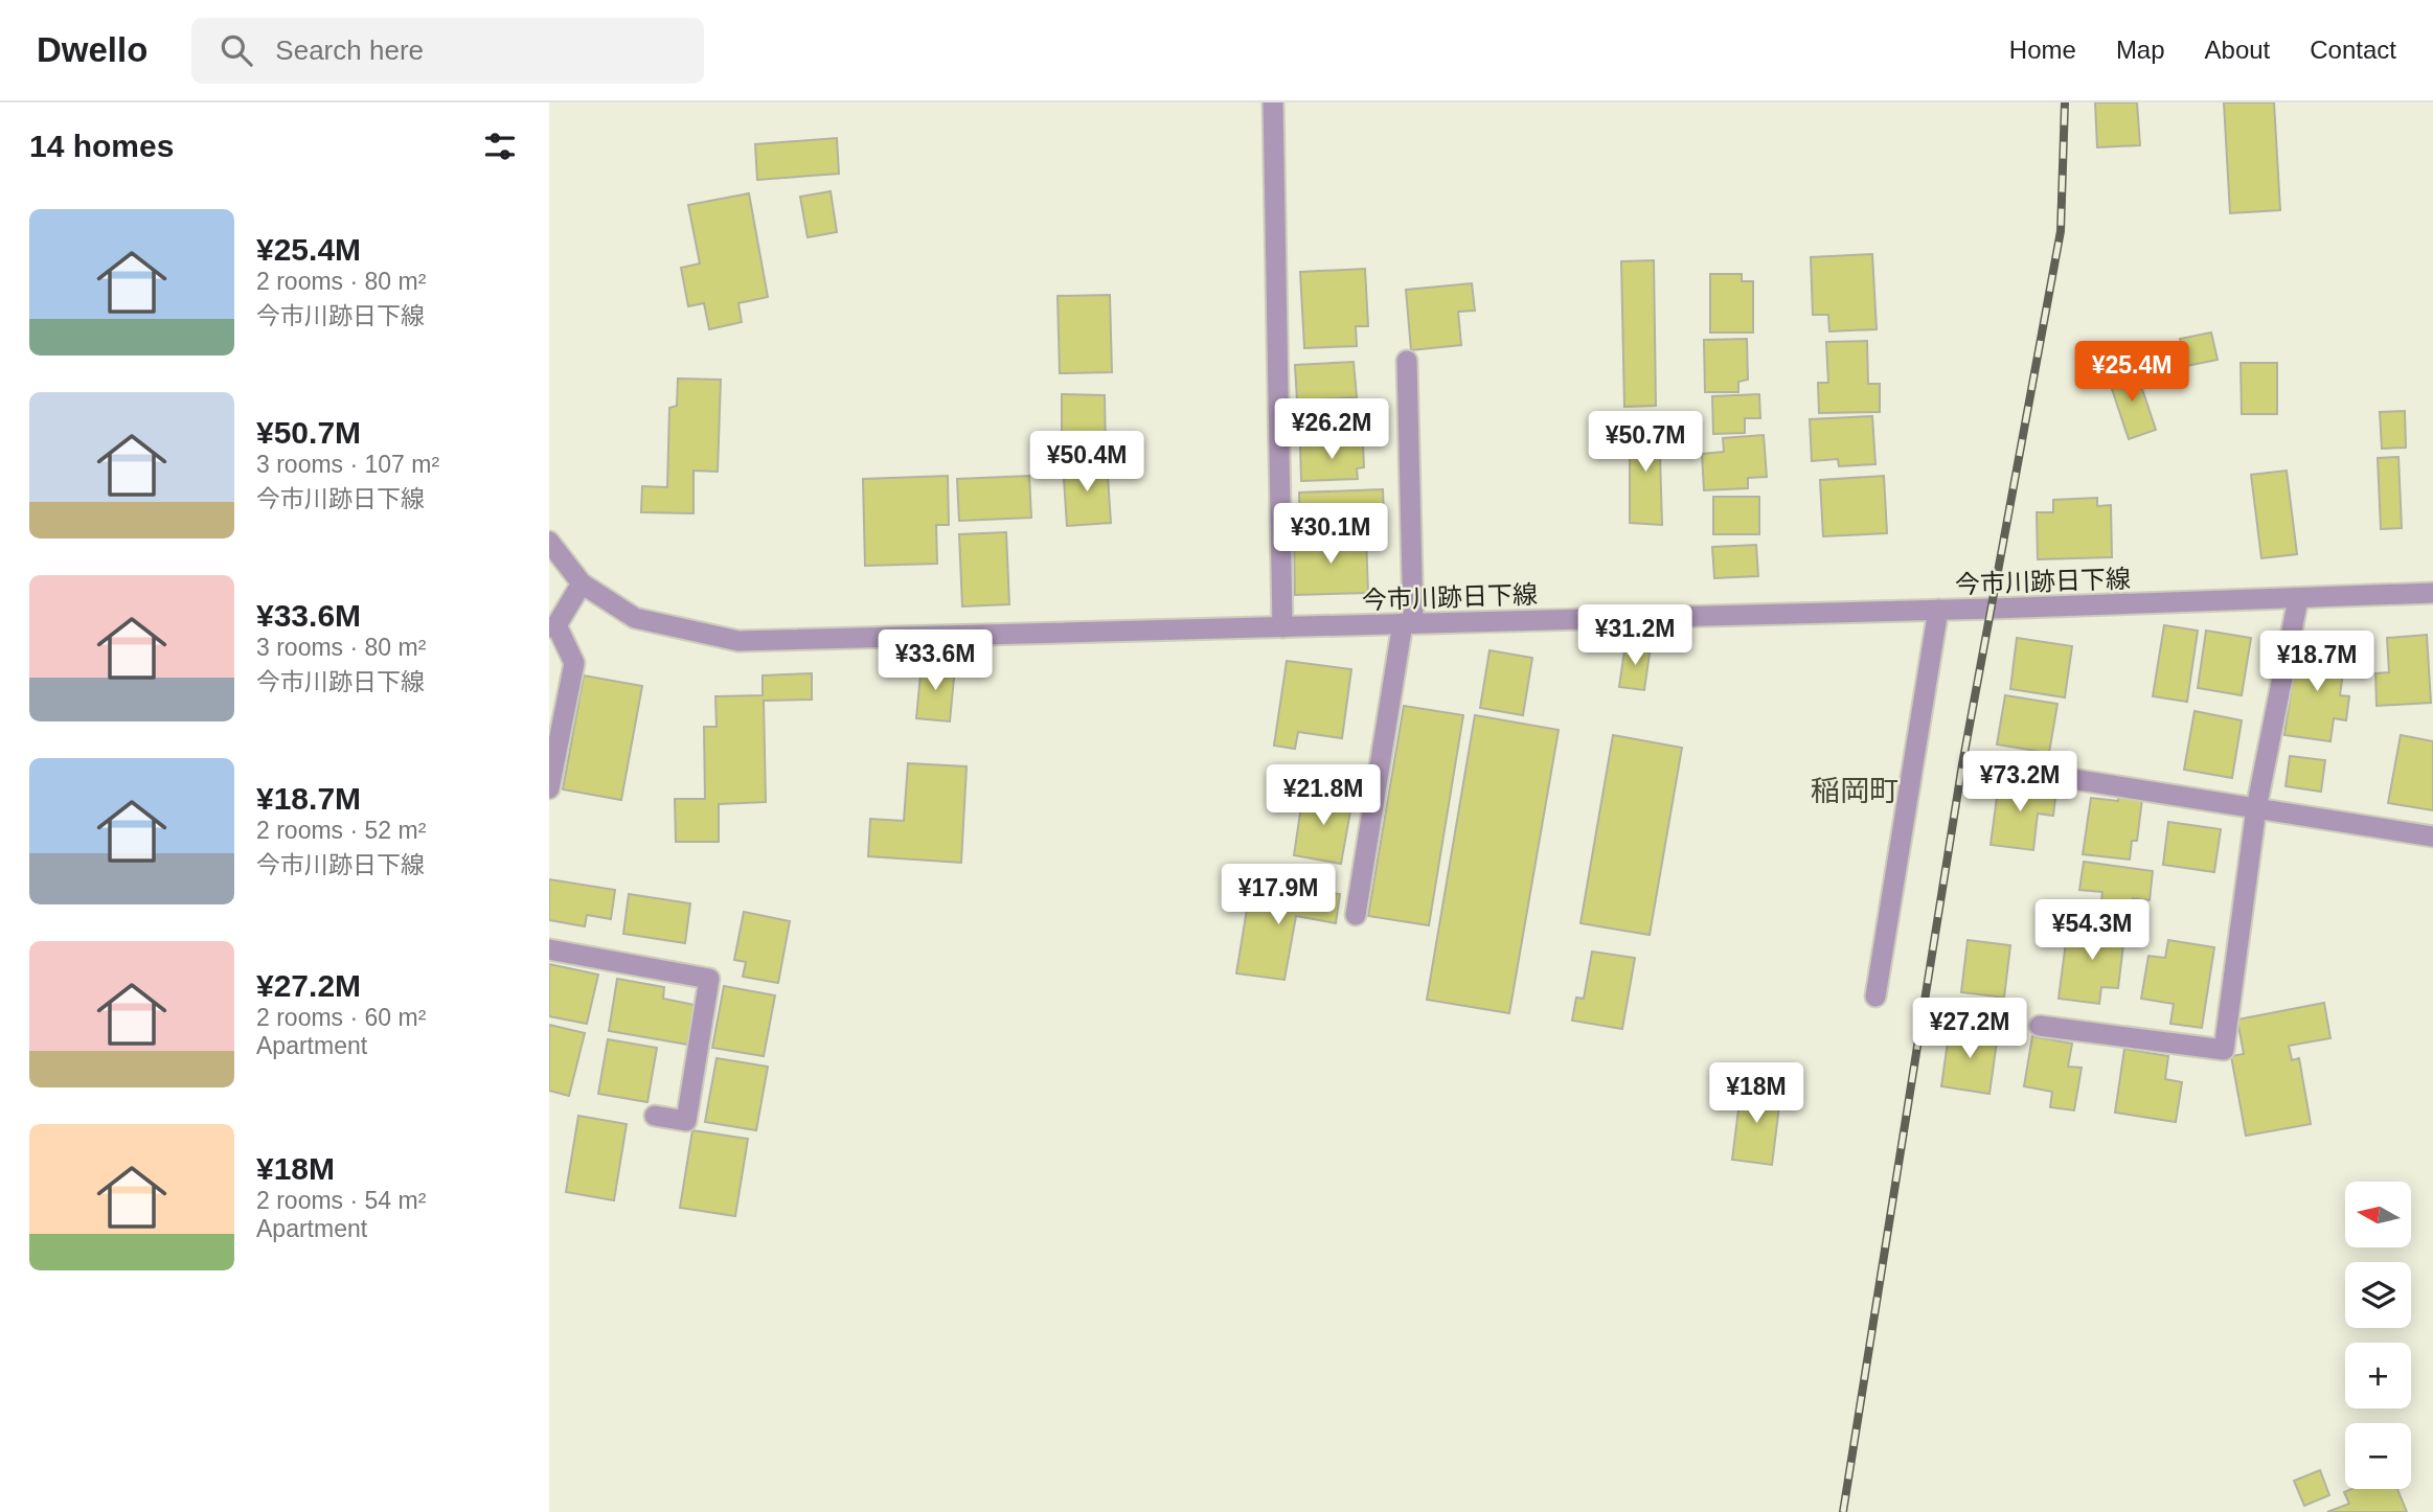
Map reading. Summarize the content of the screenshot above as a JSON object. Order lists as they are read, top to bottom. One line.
{"streets":{"street":["今市川跡日下線"]},"districts":["稲岡町"],"north":"left","page":{"header":"Dwello","search":"Search here","nav":["Home","Map","About","Contact"],"heading":"14 homes","list":[{"name":"¥25.4M","note":"2 rooms · 80 m² · 今市川跡日下線"},{"name":"¥50.7M","note":"3 rooms · 107 m² · 今市川跡日下線"},{"name":"¥33.6M","note":"3 rooms · 80 m² · 今市川跡日下線"},{"name":"¥18.7M","note":"2 rooms · 52 m² · 今市川跡日下線"},{"name":"¥27.2M","note":"2 rooms · 60 m² · Apartment"},{"name":"¥18M","note":"2 rooms · 54 m² · Apartment"}],"price":["¥25.4M","¥26.2M","¥50.7M","¥50.4M","¥30.1M","¥31.2M","¥33.6M","¥18.7M","¥73.2M","¥21.8M","¥17.9M","¥54.3M","¥27.2M","¥18M"],"map_buttons":["+","−"]}}
